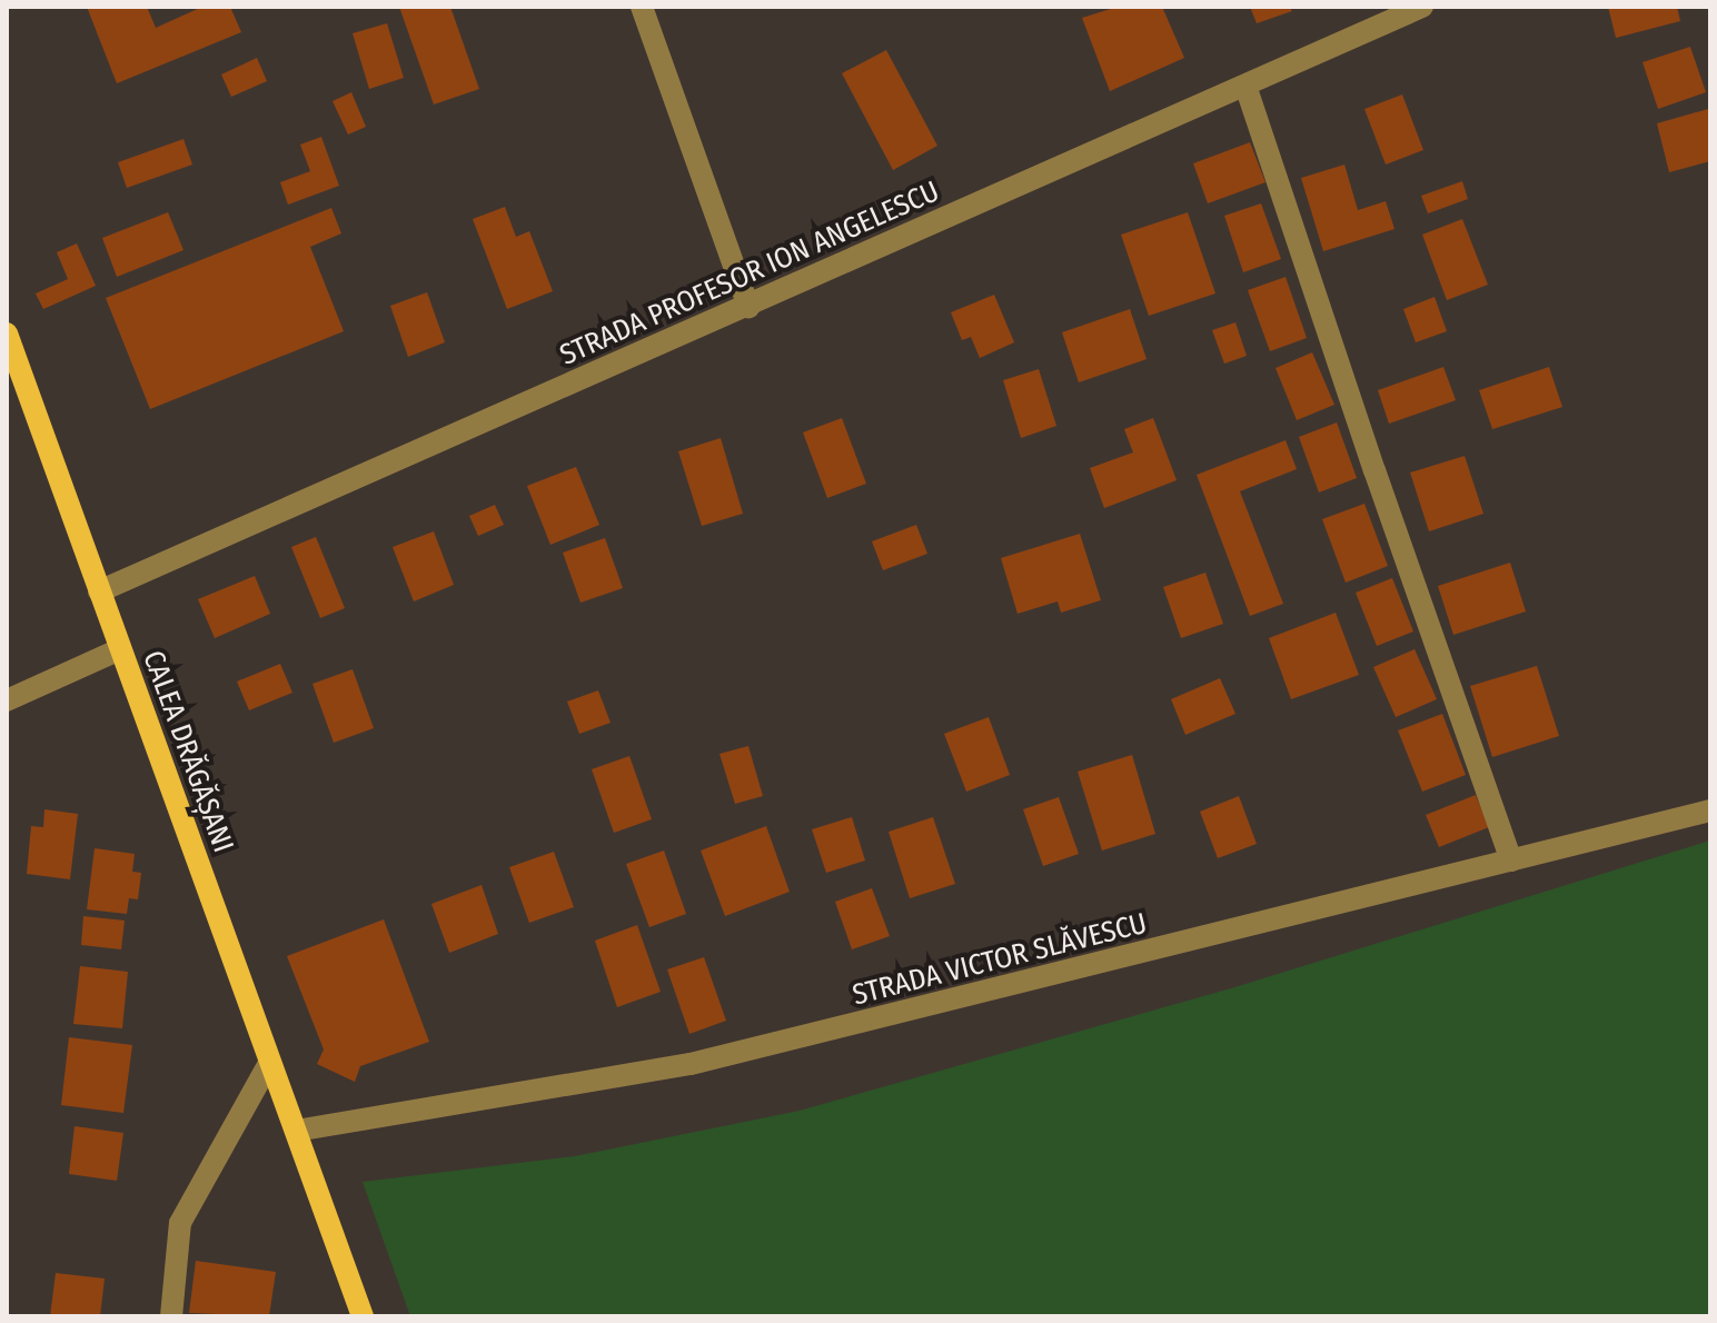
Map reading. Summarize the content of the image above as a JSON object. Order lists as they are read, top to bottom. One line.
{"streets":{"main road":["CALEA DRĂGĂȘANI"],"street":["STRADA PROFESOR ION ANGELESCU","STRADA VICTOR SLĂVESCU"]},"crossings":[["STRADA PROFESOR ION ANGELESCU","CALEA DRĂGĂȘANI"],["CALEA DRĂGĂȘANI","STRADA VICTOR SLĂVESCU"]]}
